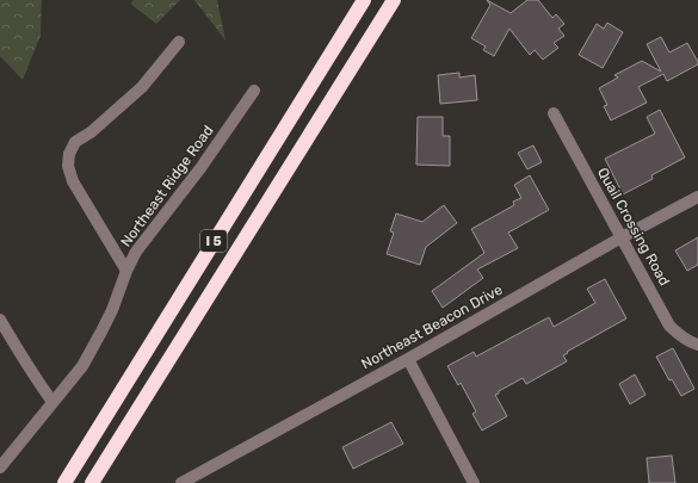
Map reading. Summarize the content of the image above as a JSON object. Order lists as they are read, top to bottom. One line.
{"streets":{"highway":["I 5"],"street":["Northeast Ridge Road","Quail Crossing Road","Northeast Beacon Drive"]},"crossings":[["Quail Crossing Road","Northeast Beacon Drive"]]}
